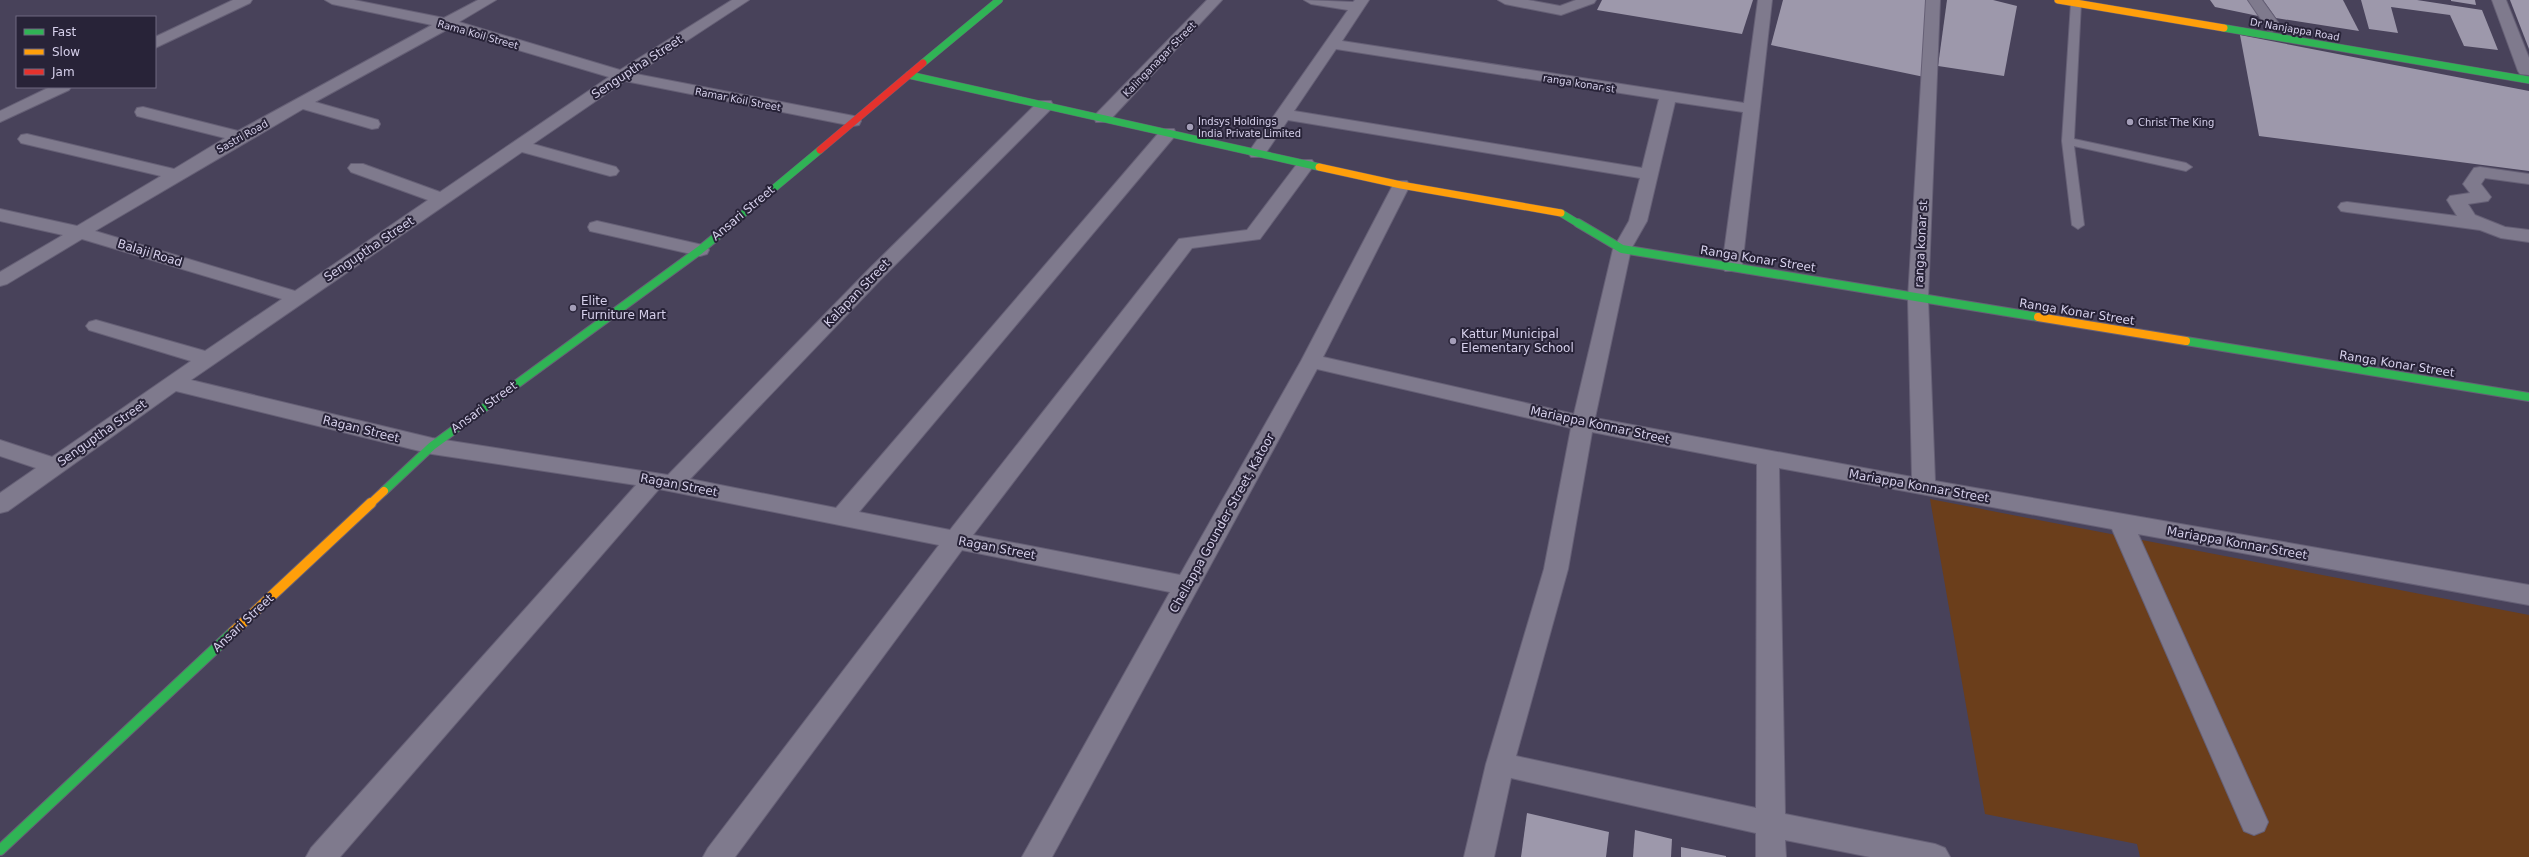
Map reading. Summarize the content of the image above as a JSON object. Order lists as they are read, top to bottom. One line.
{"streets":{"main road":["Dr Nanjappa Road","Ansari Street","Ranga Konar Street"],"street":["Rama Koil Street","Kalinganagar Street","Senguptha Street","ranga konar st","Ramar Koil Street","Sastri Road","Balaji Road","Kalapan Street","Mariappa Konnar Street","Ragan Street","Chellappa Gounder Street, Katoor"]},"crossings":[["Rama Koil Street","Senguptha Street"],["Rama Koil Street","Ramar Koil Street"],["Rama Koil Street","Sastri Road"],["Senguptha Street","Ramar Koil Street"],["Senguptha Street","Balaji Road"],["Senguptha Street","Ragan Street"],["ranga konar st","Ranga Konar Street"],["ranga konar st","Mariappa Konnar Street"],["Ramar Koil Street","Ansari Street"],["Sastri Road","Balaji Road"],["Ansari Street","Ragan Street"],["Kalapan Street","Ragan Street"],["Mariappa Konnar Street","Chellappa Gounder Street, Katoor"],["Ragan Street","Chellappa Gounder Street, Katoor"]],"places":["Christ The King","Indsys Holdings India Private Limited","Elite Furniture Mart","Kattur Municipal Elementary School"],"legend":["Fast","Slow","Jam"]}
